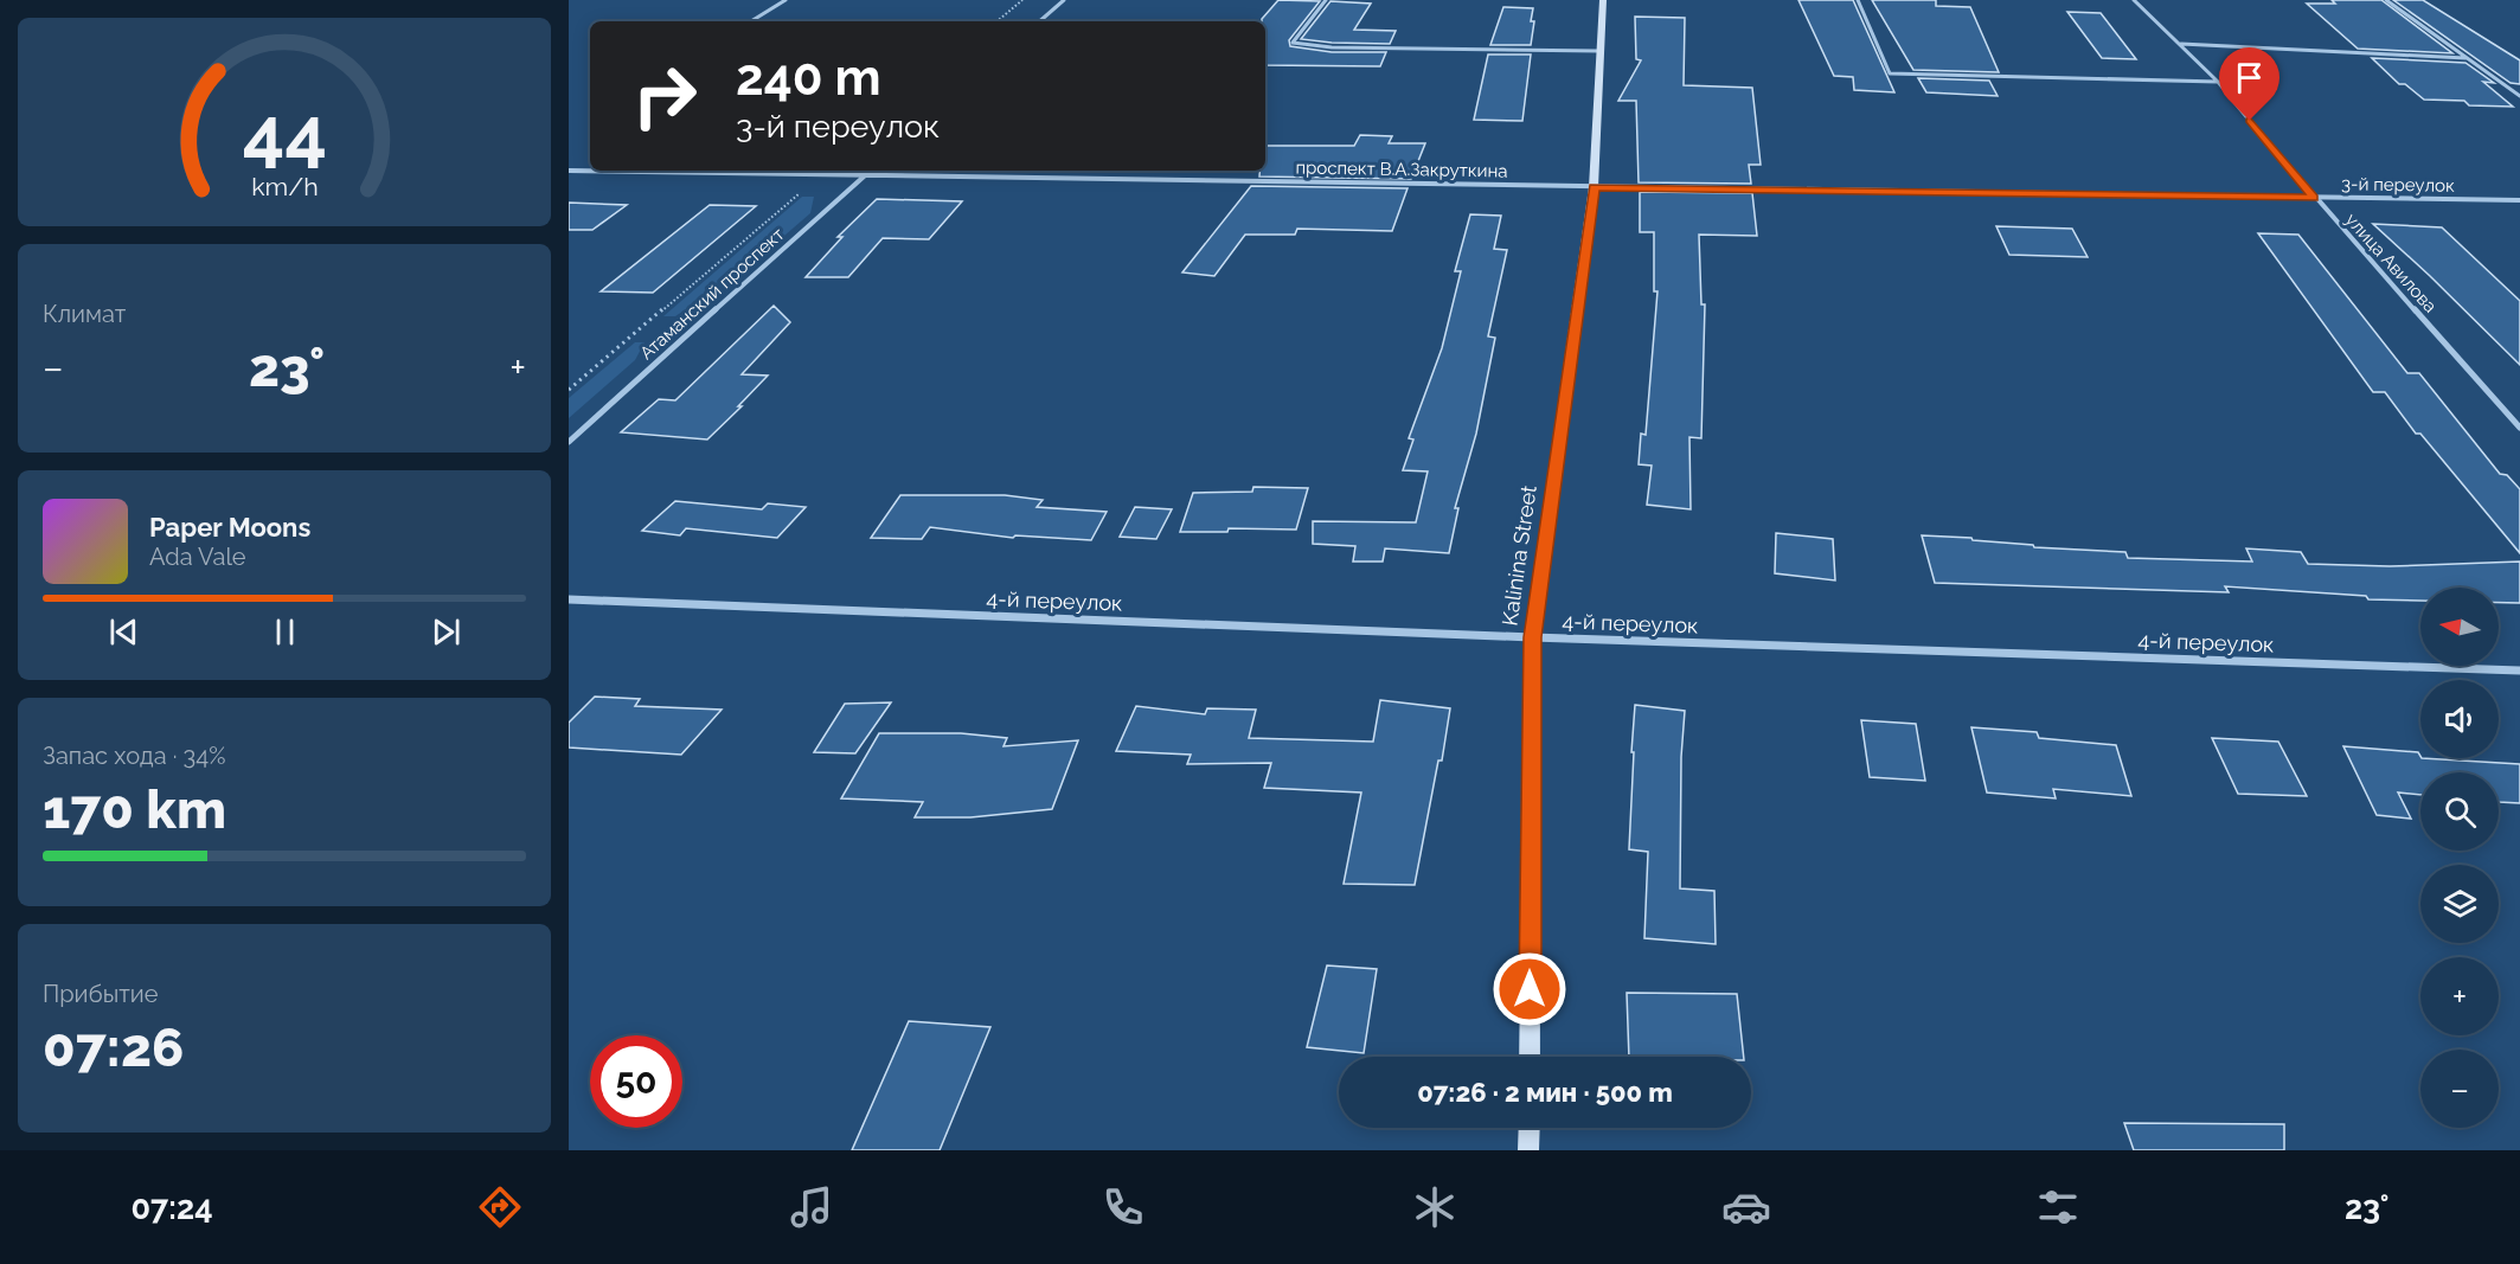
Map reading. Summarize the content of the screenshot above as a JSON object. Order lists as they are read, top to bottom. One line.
{"streets":{"main road":["Kalinina Street"],"street":["проспект В.А.Закруткина","3-й переулок","улица Авилова","Атаманский проспект","4-й переулок"]},"crossings":[["проспект В.А.Закруткина","3-й переулок"],["проспект В.А.Закруткина","Атаманский проспект"],["проспект В.А.Закруткина","Kalinina Street"],["3-й переулок","улица Авилова"],["3-й переулок","Kalinina Street"],["Kalinina Street","4-й переулок"]],"north":"left","page":{"turn":["240 m","3-й переулок"],"tile":["Климат",["Запас хода · 34%","170 km"],["Прибытие","07:26"]],"heat":["−","23°","+"],"song":["Paper Moons","Ada Vale"],"map_buttons":["+","−"],"limit":"50","trip":"07:26 · 2 мин · 500 m","tabs":["07:24","23°"],"gauge":["44","km/h"]}}
